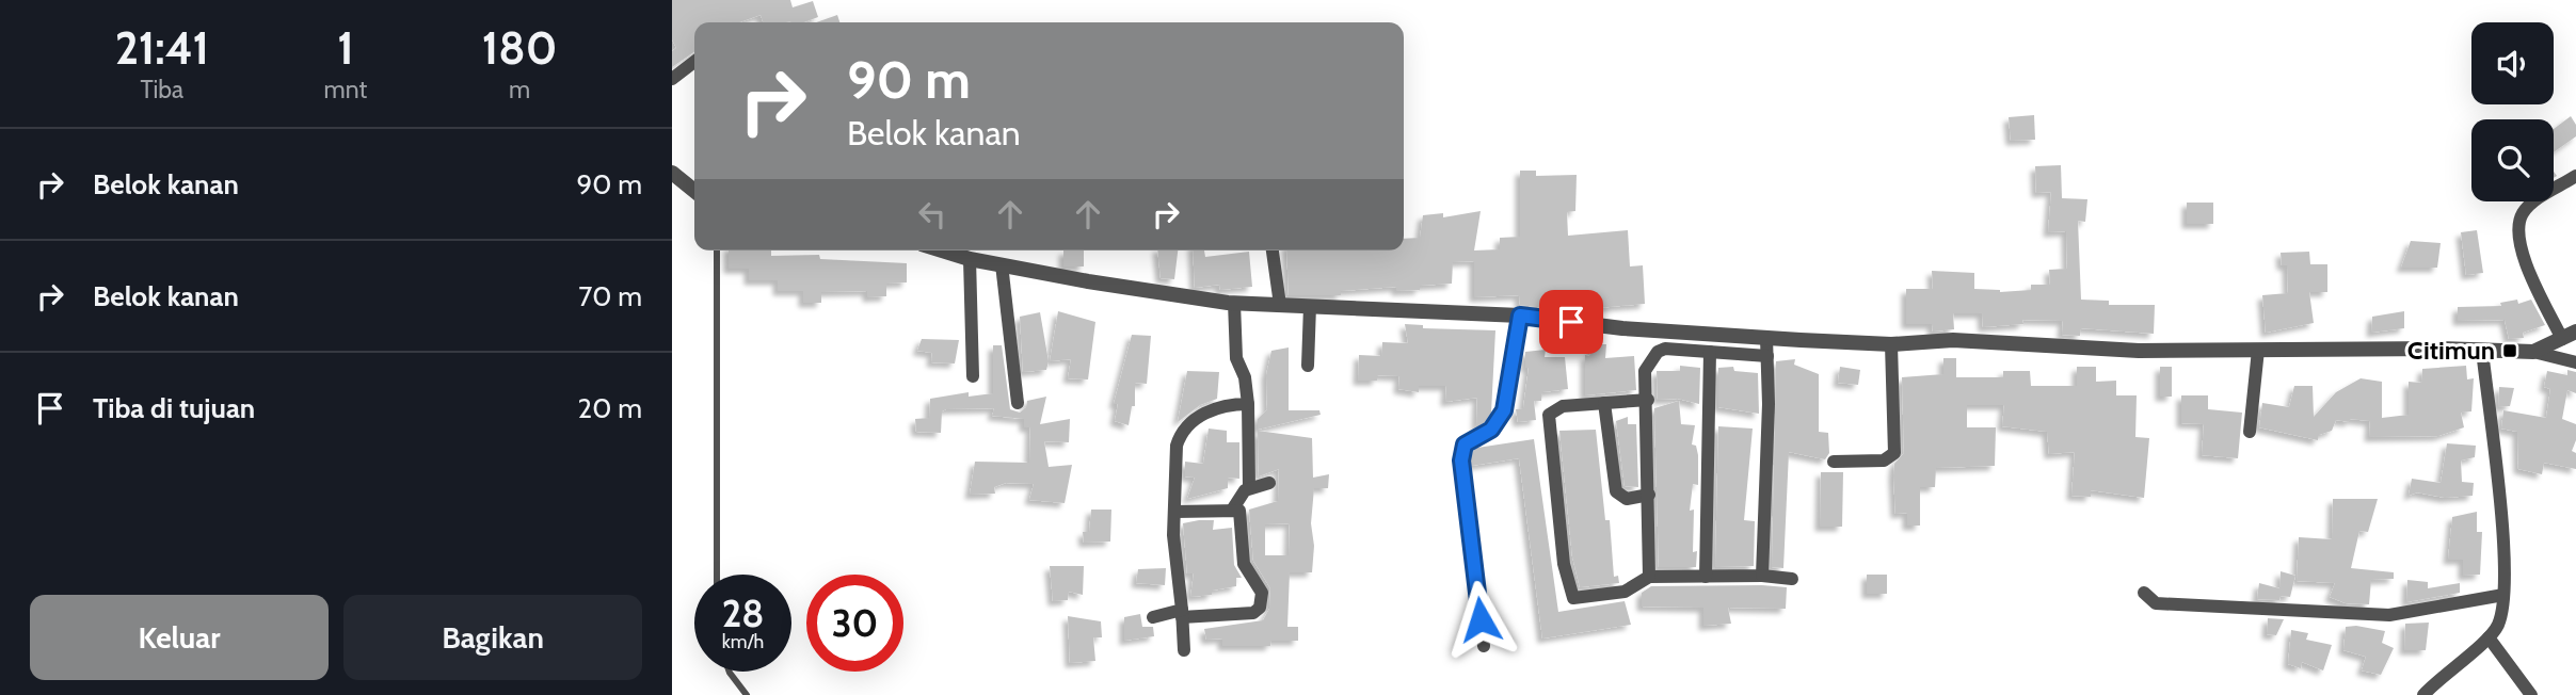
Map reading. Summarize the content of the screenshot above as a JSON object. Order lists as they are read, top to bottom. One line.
{"places":{"transit":["Citimun"]},"page":{"eta":["21:41","Tiba","1","mnt","180","m"],"turn":["90 m","Belok kanan"],"list":[{"name":"Belok kanan","value":"90 m"},{"name":"Belok kanan","value":"70 m"},{"name":"Tiba di tujuan","value":"20 m"}],"speed":"28 km/h","limit":"30","buttons":["Keluar","Bagikan"]}}
